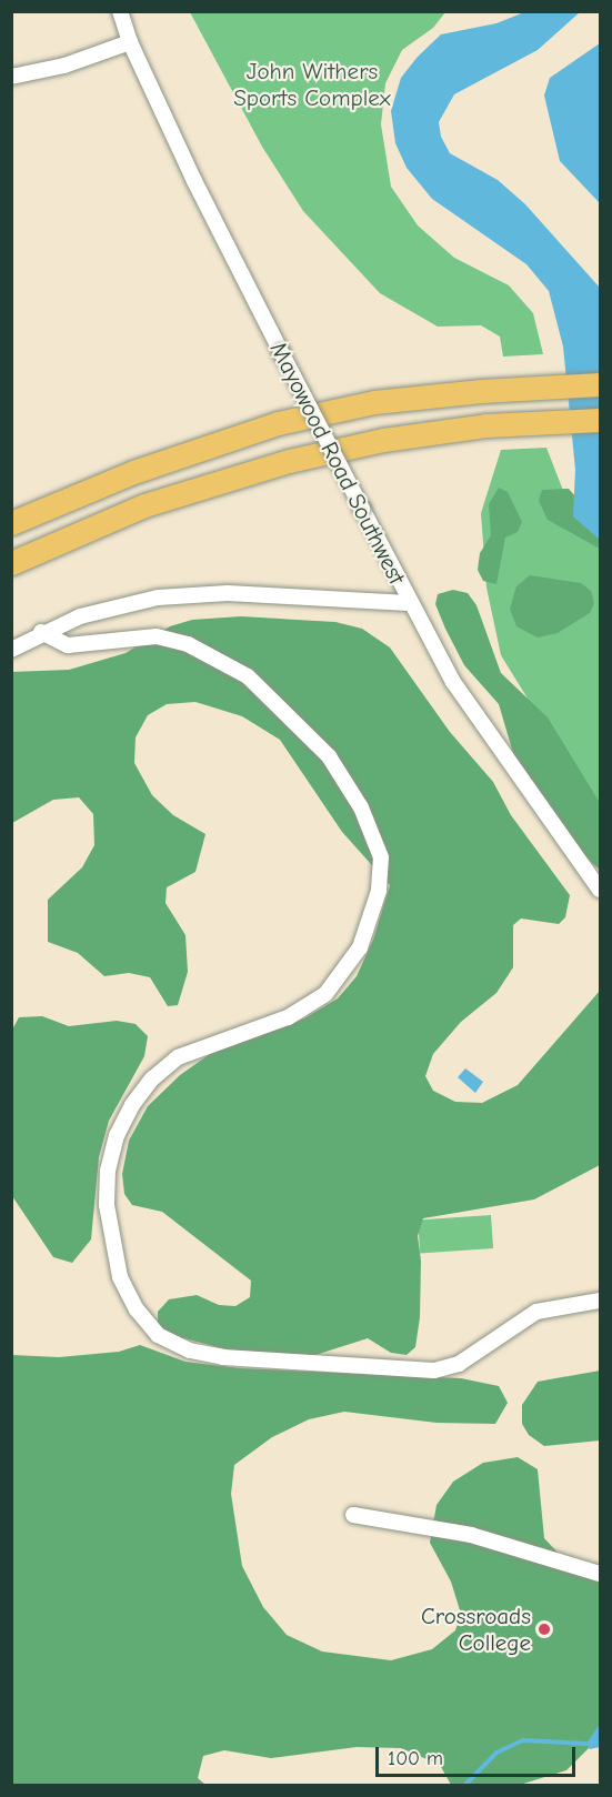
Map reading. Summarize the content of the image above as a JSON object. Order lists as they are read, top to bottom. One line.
{"streets":{"street":["Mayowood Road Southwest"]},"parks":["John Withers Sports Complex"],"places":["Crossroads College"],"scale_bar":"100 m"}
